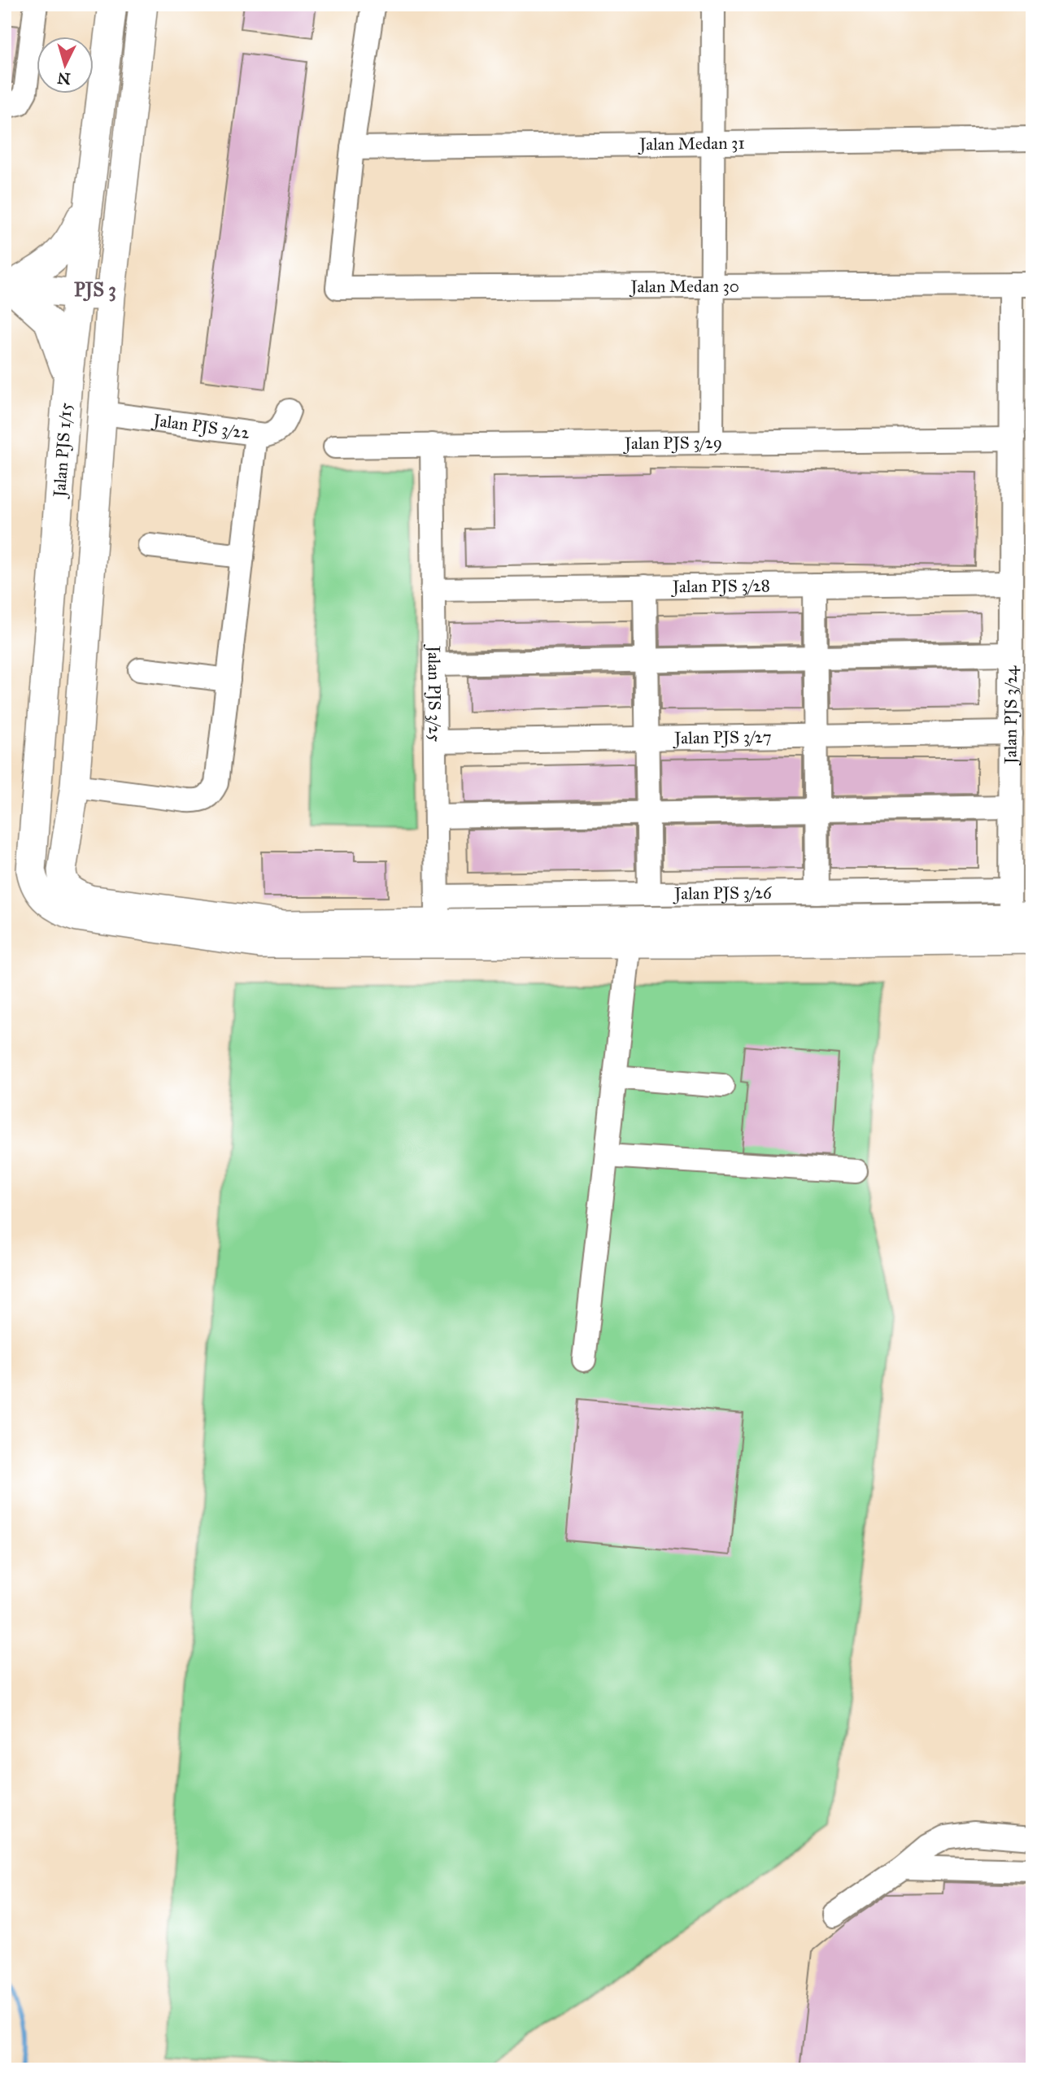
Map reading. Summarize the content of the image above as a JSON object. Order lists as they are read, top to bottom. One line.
{"streets":{"main road":["Jalan PJS 1/15"],"street":["Jalan Medan 31","Jalan Medan 30","Jalan PJS 3/22","Jalan PJS 3/29","Jalan PJS 3/28","Jalan PJS 3/25","Jalan PJS 3/24","Jalan PJS 3/27","Jalan PJS 3/26"]},"crossings":[["Jalan Medan 31","Jalan Medan 30"],["Jalan Medan 30","Jalan PJS 3/24"],["Jalan PJS 3/29","Jalan PJS 3/25"],["Jalan PJS 3/29","Jalan PJS 3/24"],["Jalan PJS 3/28","Jalan PJS 3/25"],["Jalan PJS 3/28","Jalan PJS 3/24"],["Jalan PJS 3/25","Jalan PJS 3/27"],["Jalan PJS 3/25","Jalan PJS 3/26"],["Jalan PJS 3/24","Jalan PJS 3/27"],["Jalan PJS 3/24","Jalan PJS 3/26"]],"districts":["PJS 3"],"north":"bottom"}
